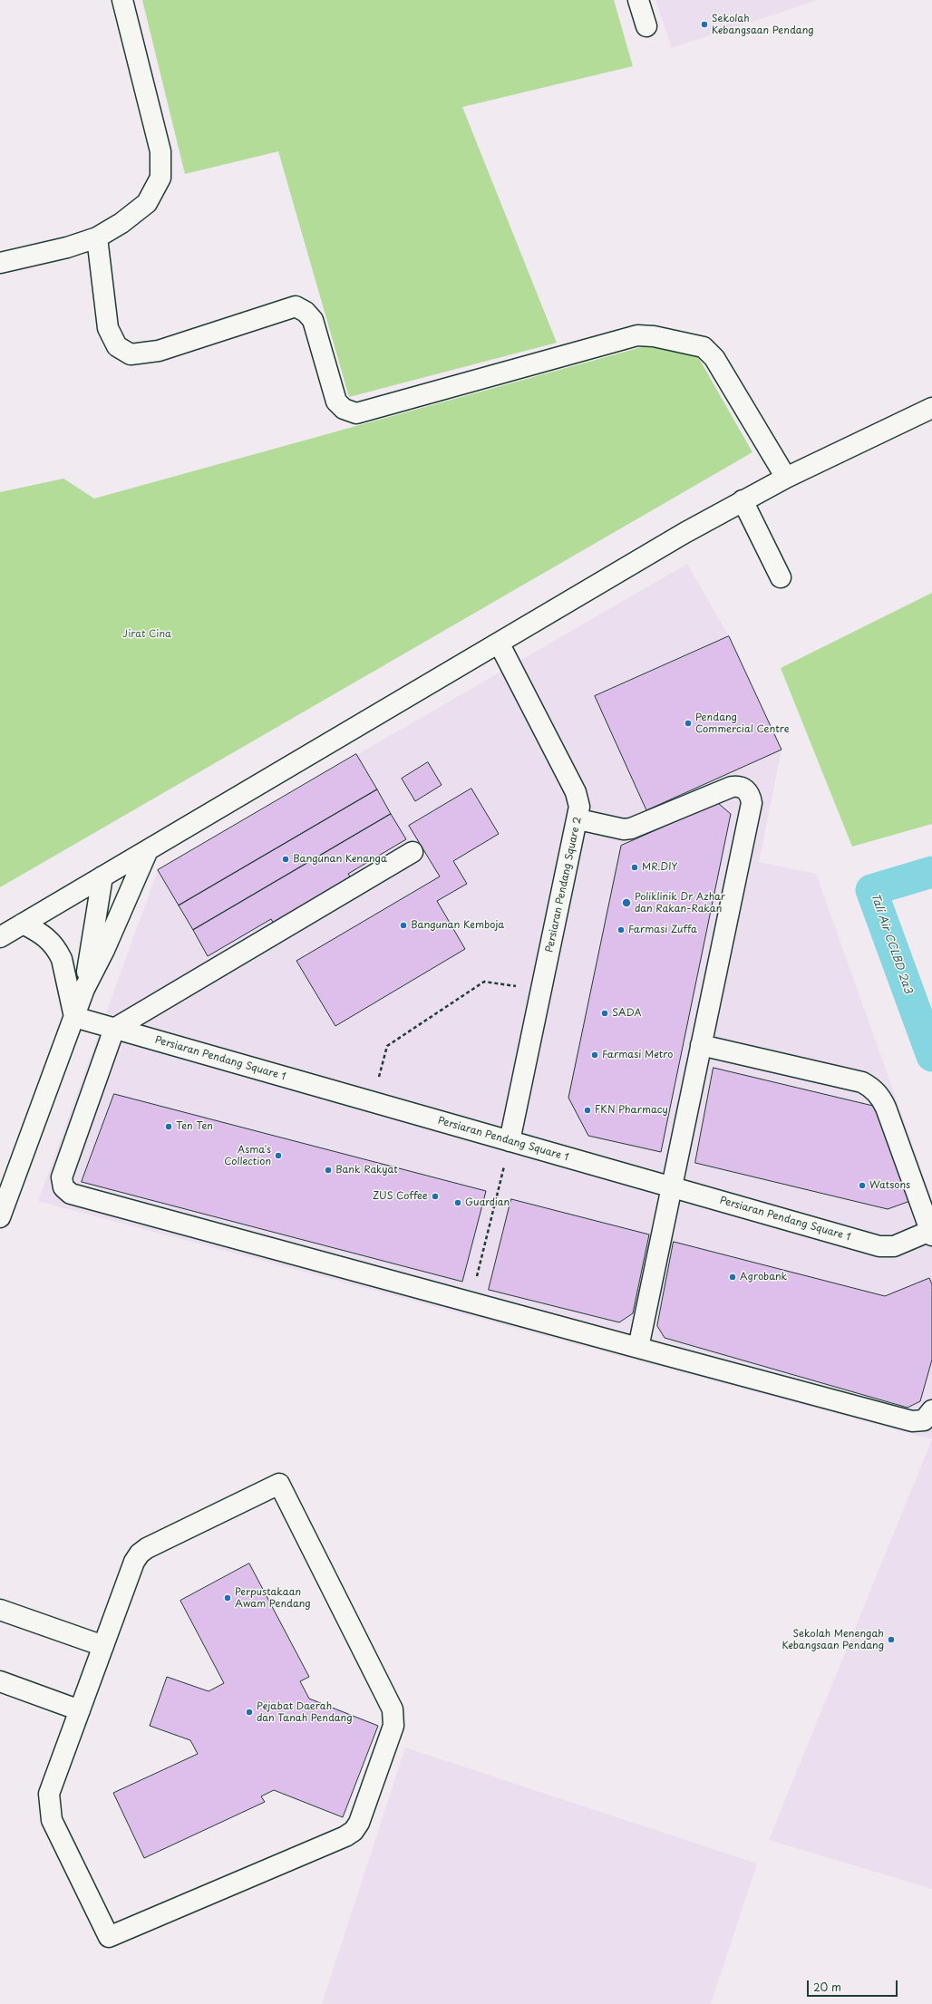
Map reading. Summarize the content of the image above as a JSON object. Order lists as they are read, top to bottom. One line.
{"streets":{"street":["Persiaran Pendang Square 2","Persiaran Pendang Square 1"]},"crossings":[["Persiaran Pendang Square 2","Persiaran Pendang Square 1"]],"water":["Tali Air CCLBD 2a3"],"parks":["Jirat Cina"],"places":["Sekolah Kebangsaan Pendang","Pendang Commercial Centre","Bangunan Kenanga","MR.DIY","Poliklinik Dr Azhar dan Rakan-Rakan","Bangunan Kemboja","Farmasi Zuffa","SADA","Farmasi Metro","FKN Pharmacy","Ten Ten","Asma's Collection","Bank Rakyat","Watsons","ZUS Coffee","Guardian","Agrobank","Perpustakaan Awam Pendang","Sekolah Menengah Kebangsaan Pendang","Pejabat Daerah dan Tanah Pendang"],"scale_bar":"20 m"}
